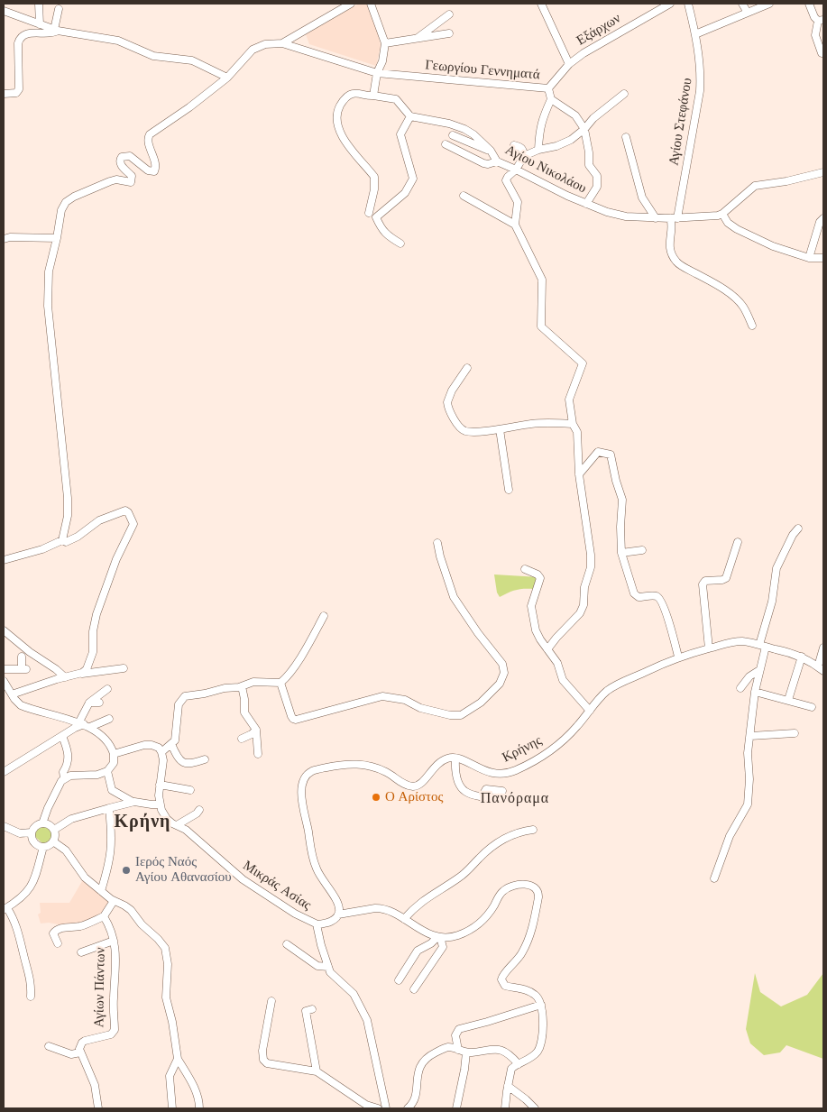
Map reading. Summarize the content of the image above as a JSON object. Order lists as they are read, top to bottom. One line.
{"streets":{"street":["Εξάρχων","Γεωργίου Γεννηματά","Αγίου Στεφάνου","Αγίου Νικολάου","Κρήνης","Μικράς Ασίας","Αγίων Πάντων"]},"crossings":[["Εξάρχων","Γεωργίου Γεννηματά"],["Αγίου Στεφάνου","Αγίου Νικολάου"]],"districts":["Πανόραμα","Κρήνη"],"places":["Ο Αρίστος","Ιερός Ναός Αγίου Αθανασίου"]}
